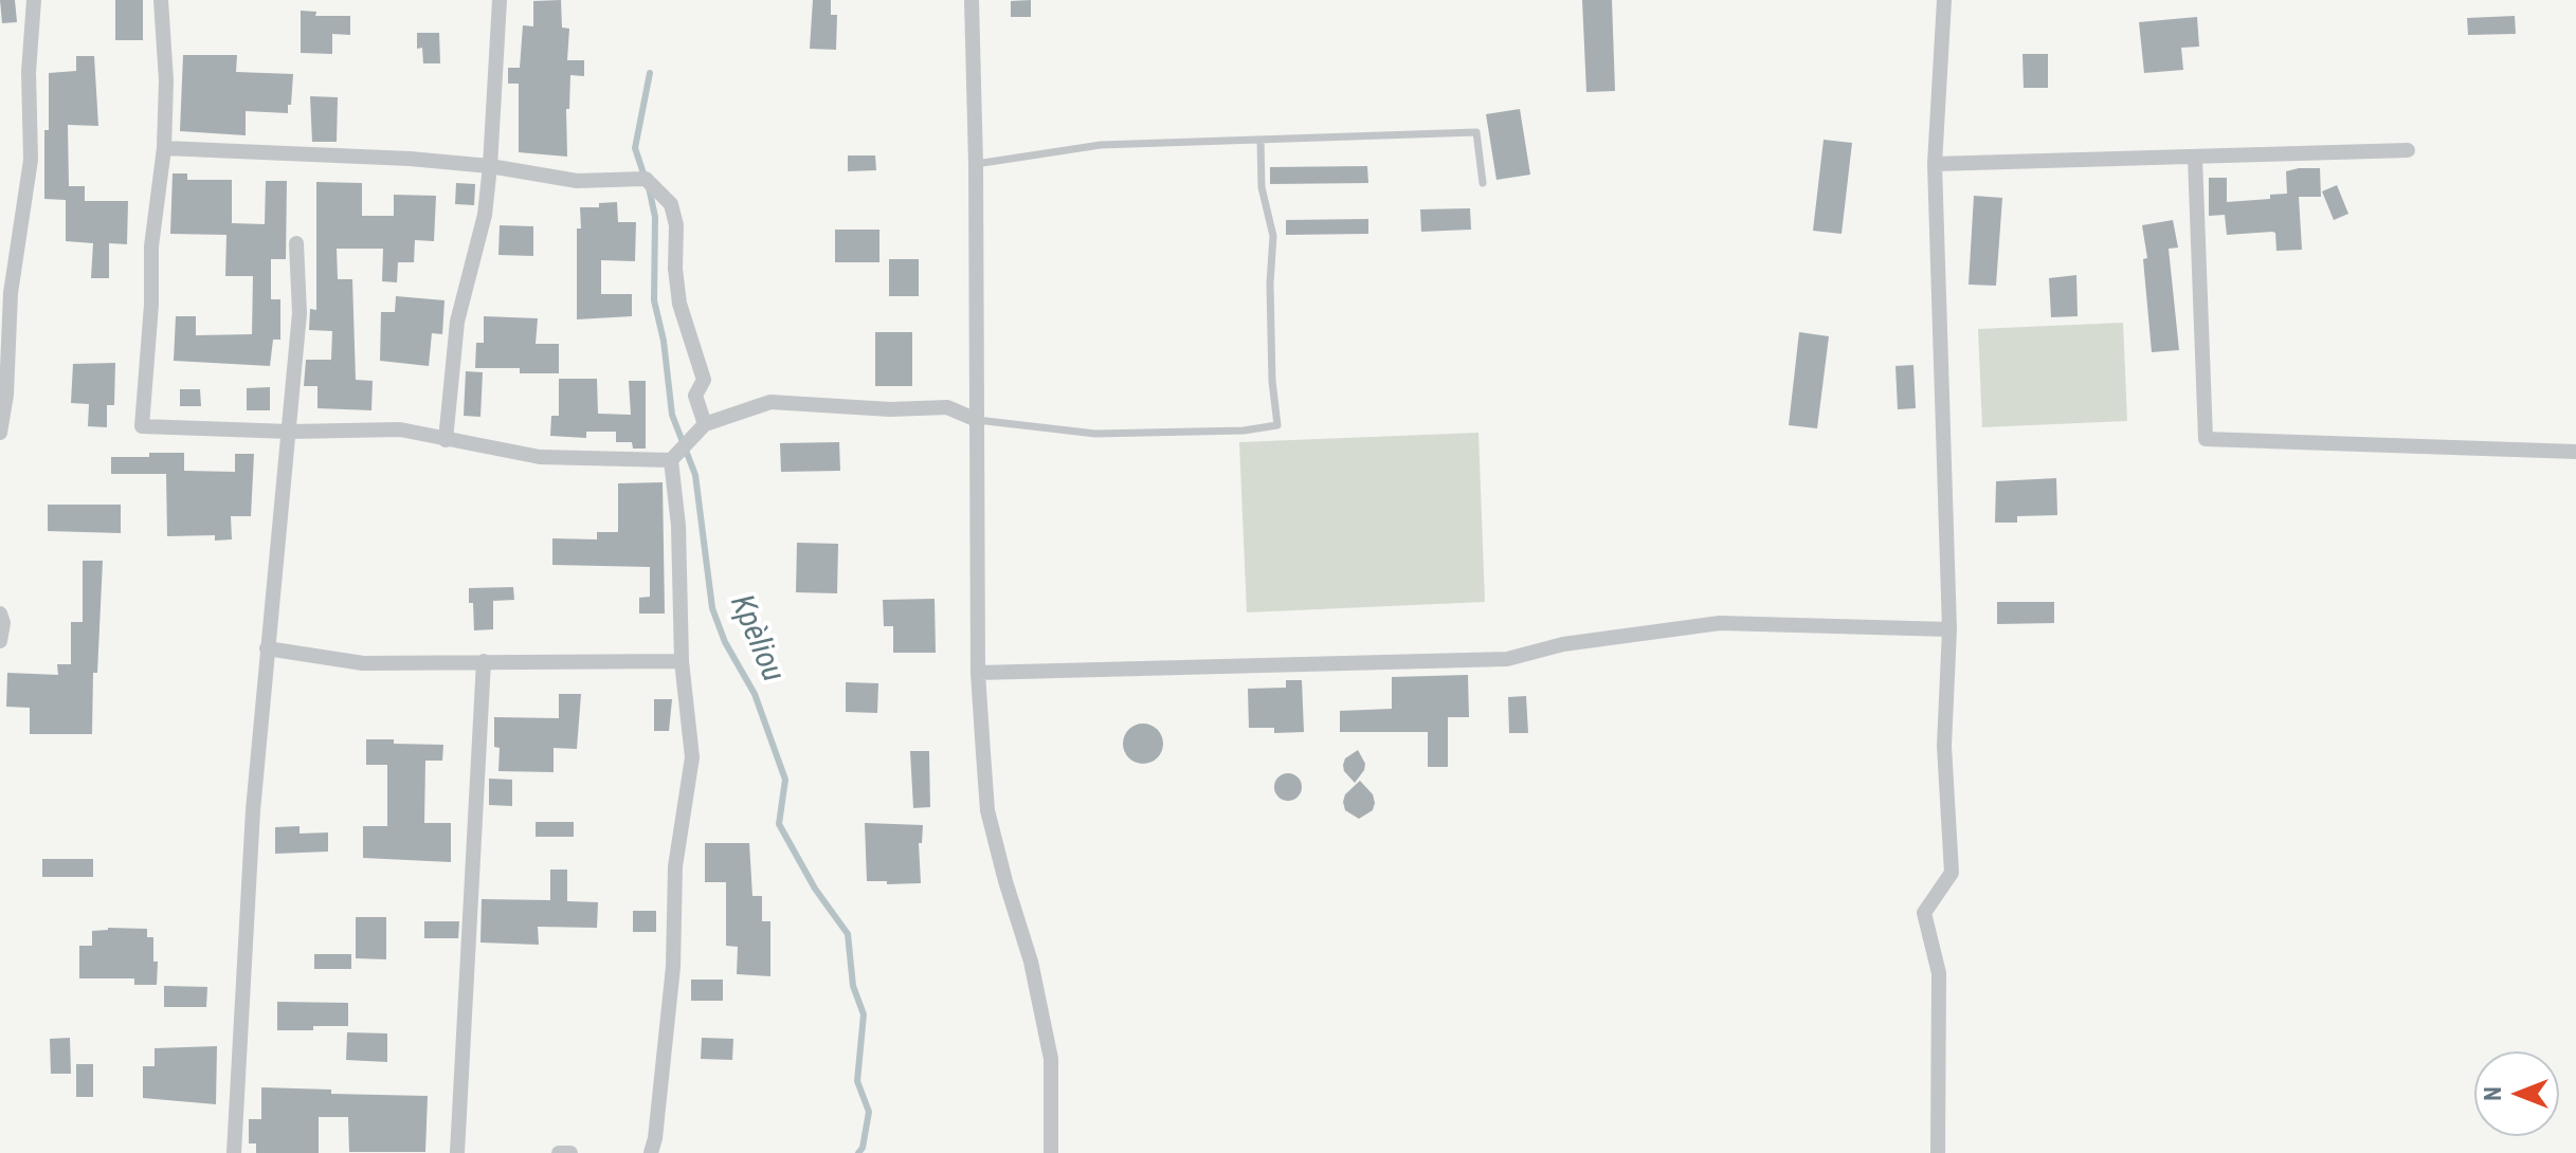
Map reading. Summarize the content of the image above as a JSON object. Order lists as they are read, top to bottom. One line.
{"water":["Kpèliou"],"north":"left"}
